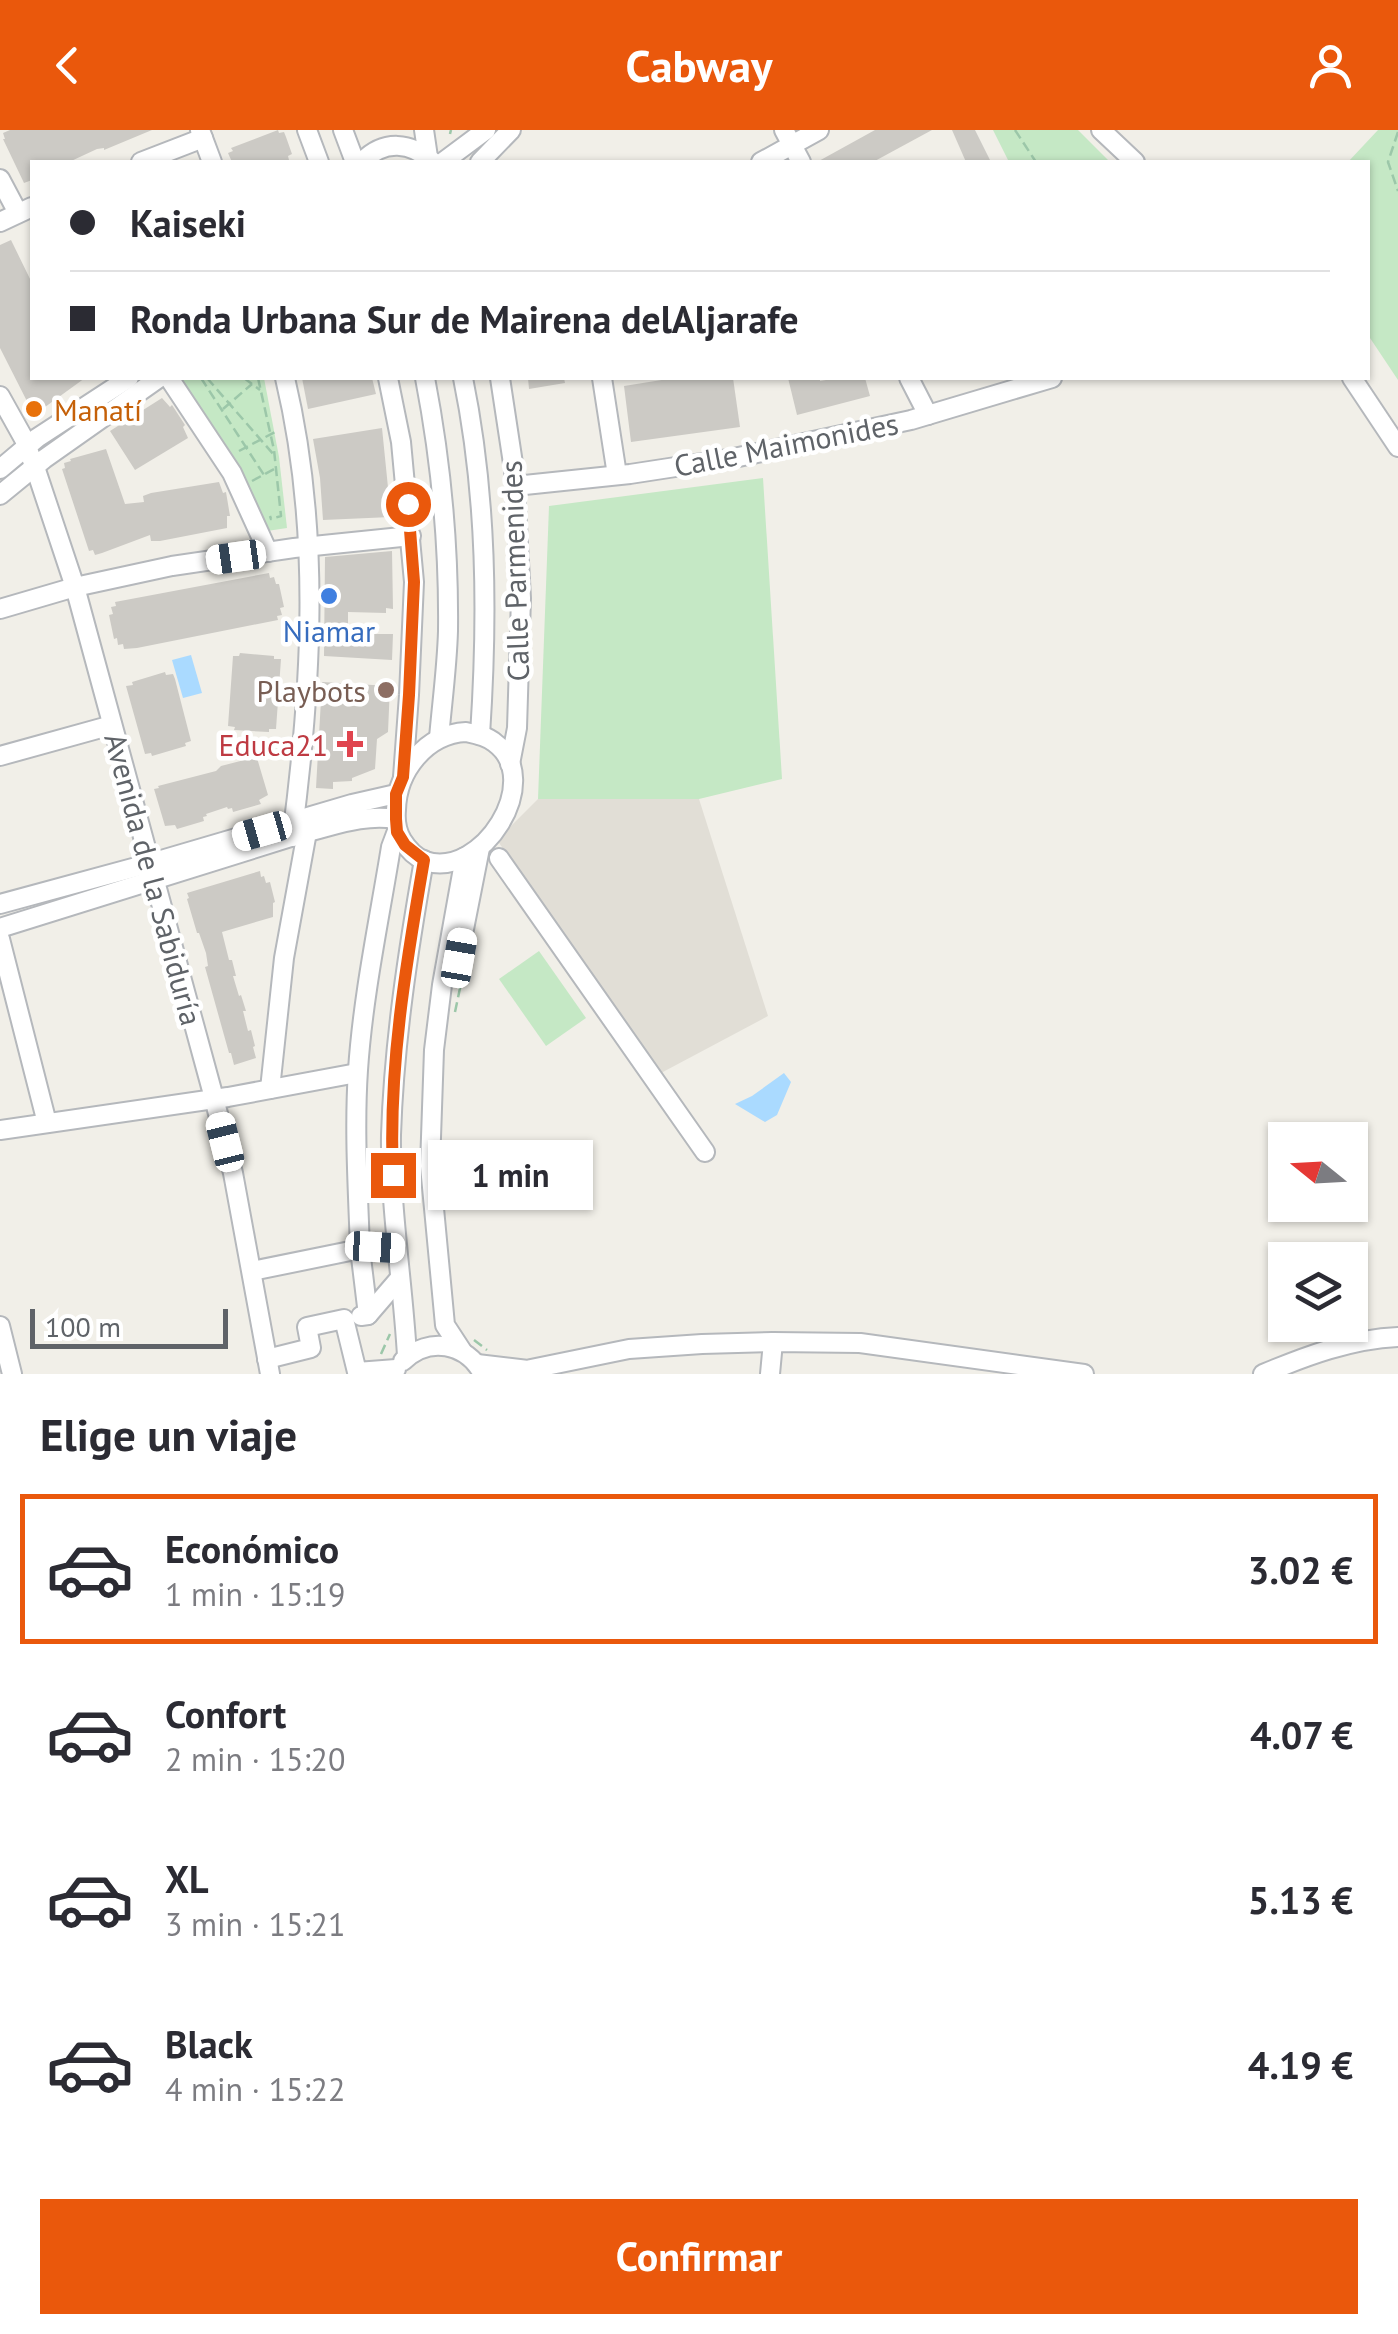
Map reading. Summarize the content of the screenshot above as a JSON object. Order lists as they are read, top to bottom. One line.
{"streets":{"street":["Calle Maimonides","Calle Parmenides","Avenida de la Sabiduría"]},"crossings":[["Calle Maimonides","Calle Parmenides"]],"places":{"other":["Manatí","Niamar","Playbots"],"health":["Educa21"]},"scale_bar":"100 m","north":"left","page":{"header":"Cabway","banner":["Kaiseki","Ronda Urbana Sur de Mairena delAljarafe"],"bubble":"1 min","scale":"100 m","heading":"Elige un viaje","list":[{"name":"Económico","note":"1 min · 15:19","value":"3.02 €"},{"name":"Confort","note":"2 min · 15:20","value":"4.07 €"},{"name":"XL","note":"3 min · 15:21","value":"5.13 €"},{"name":"Black","note":"4 min · 15:22","value":"4.19 €"}],"buttons":"Confirmar"}}
